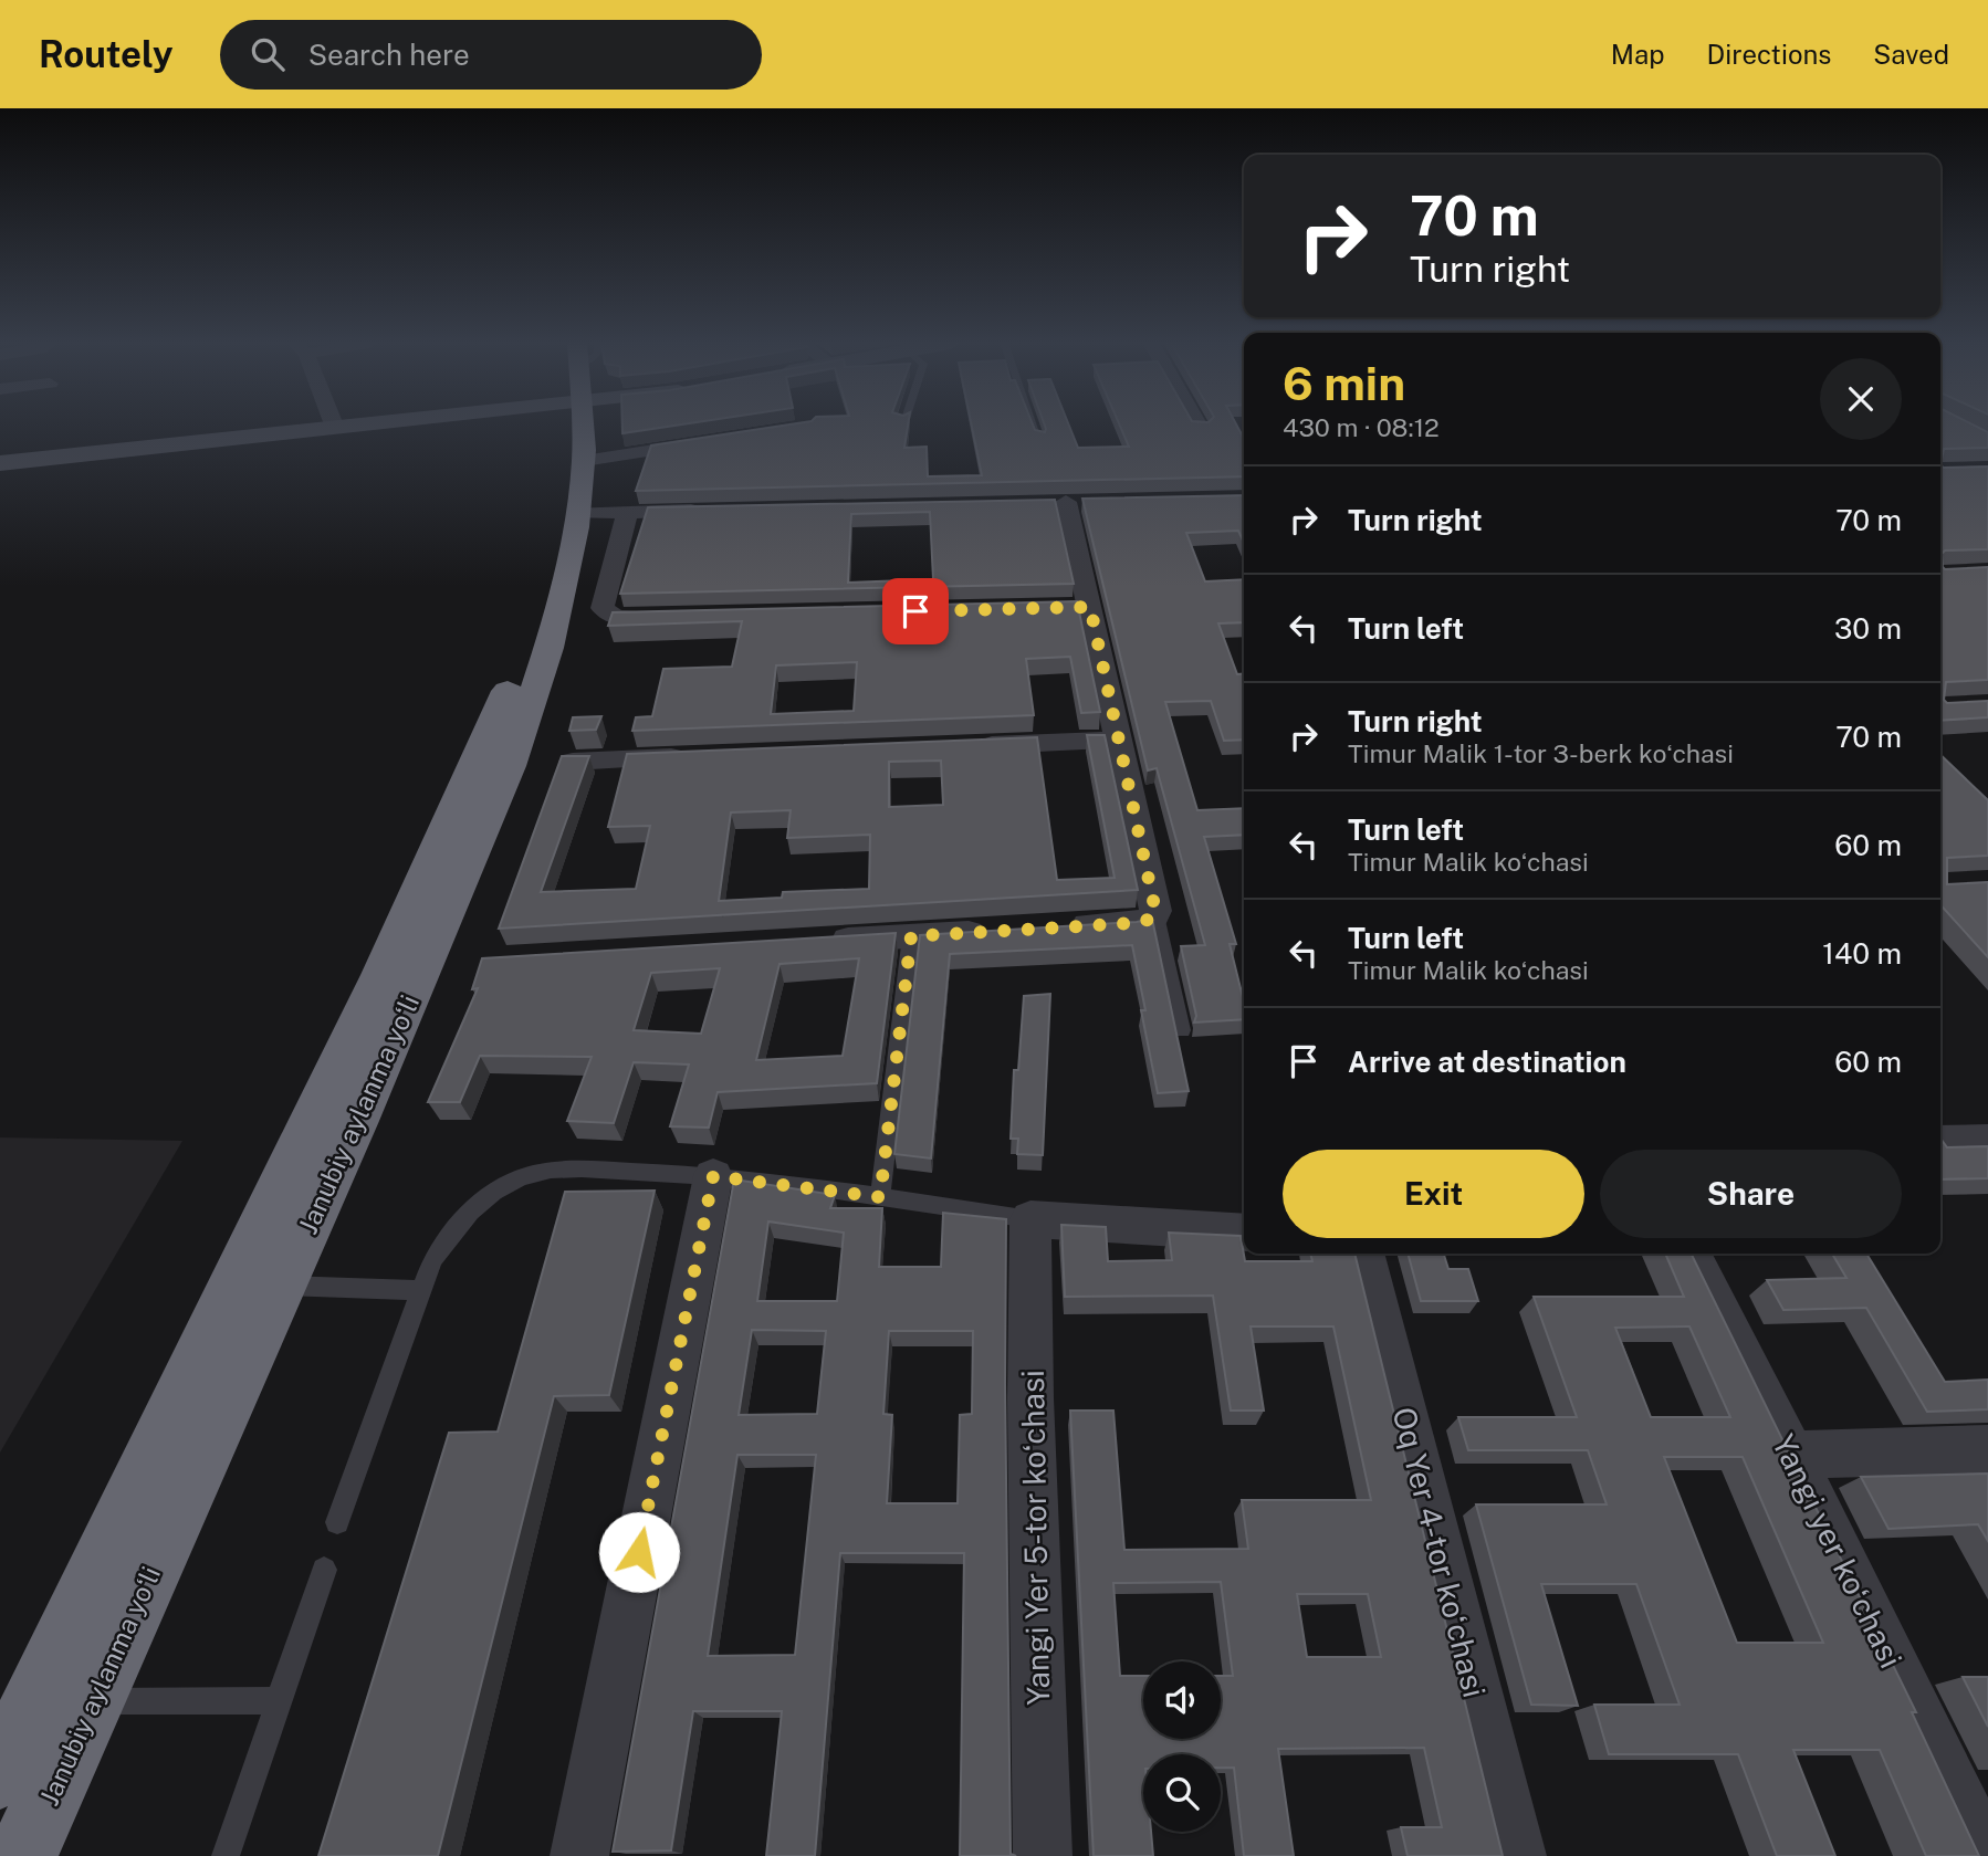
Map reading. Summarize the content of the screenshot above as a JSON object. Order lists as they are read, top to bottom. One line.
{"streets":{"highway":["Janubiy aylanma yoʻli"],"street":["Yangi Yer 5-tor koʻchasi","Yangi yer koʻchasi","Oq Yer 4-tor koʻchasi"]},"page":{"header":"Routely","search":"Search here","nav":["Map","Directions","Saved"],"turn":["70 m","Turn right"],"heading":["6 min","430 m · 08:12"],"list":[{"name":"Turn right","value":"70 m"},{"name":"Turn left","value":"30 m"},{"name":"Turn right","note":"Timur Malik 1-tor 3-berk koʻchasi","value":"70 m"},{"name":"Turn left","note":"Timur Malik koʻchasi","value":"60 m"},{"name":"Turn left","note":"Timur Malik koʻchasi","value":"140 m"},{"name":"Arrive at destination","value":"60 m"}],"buttons":["Exit","Share"]}}
